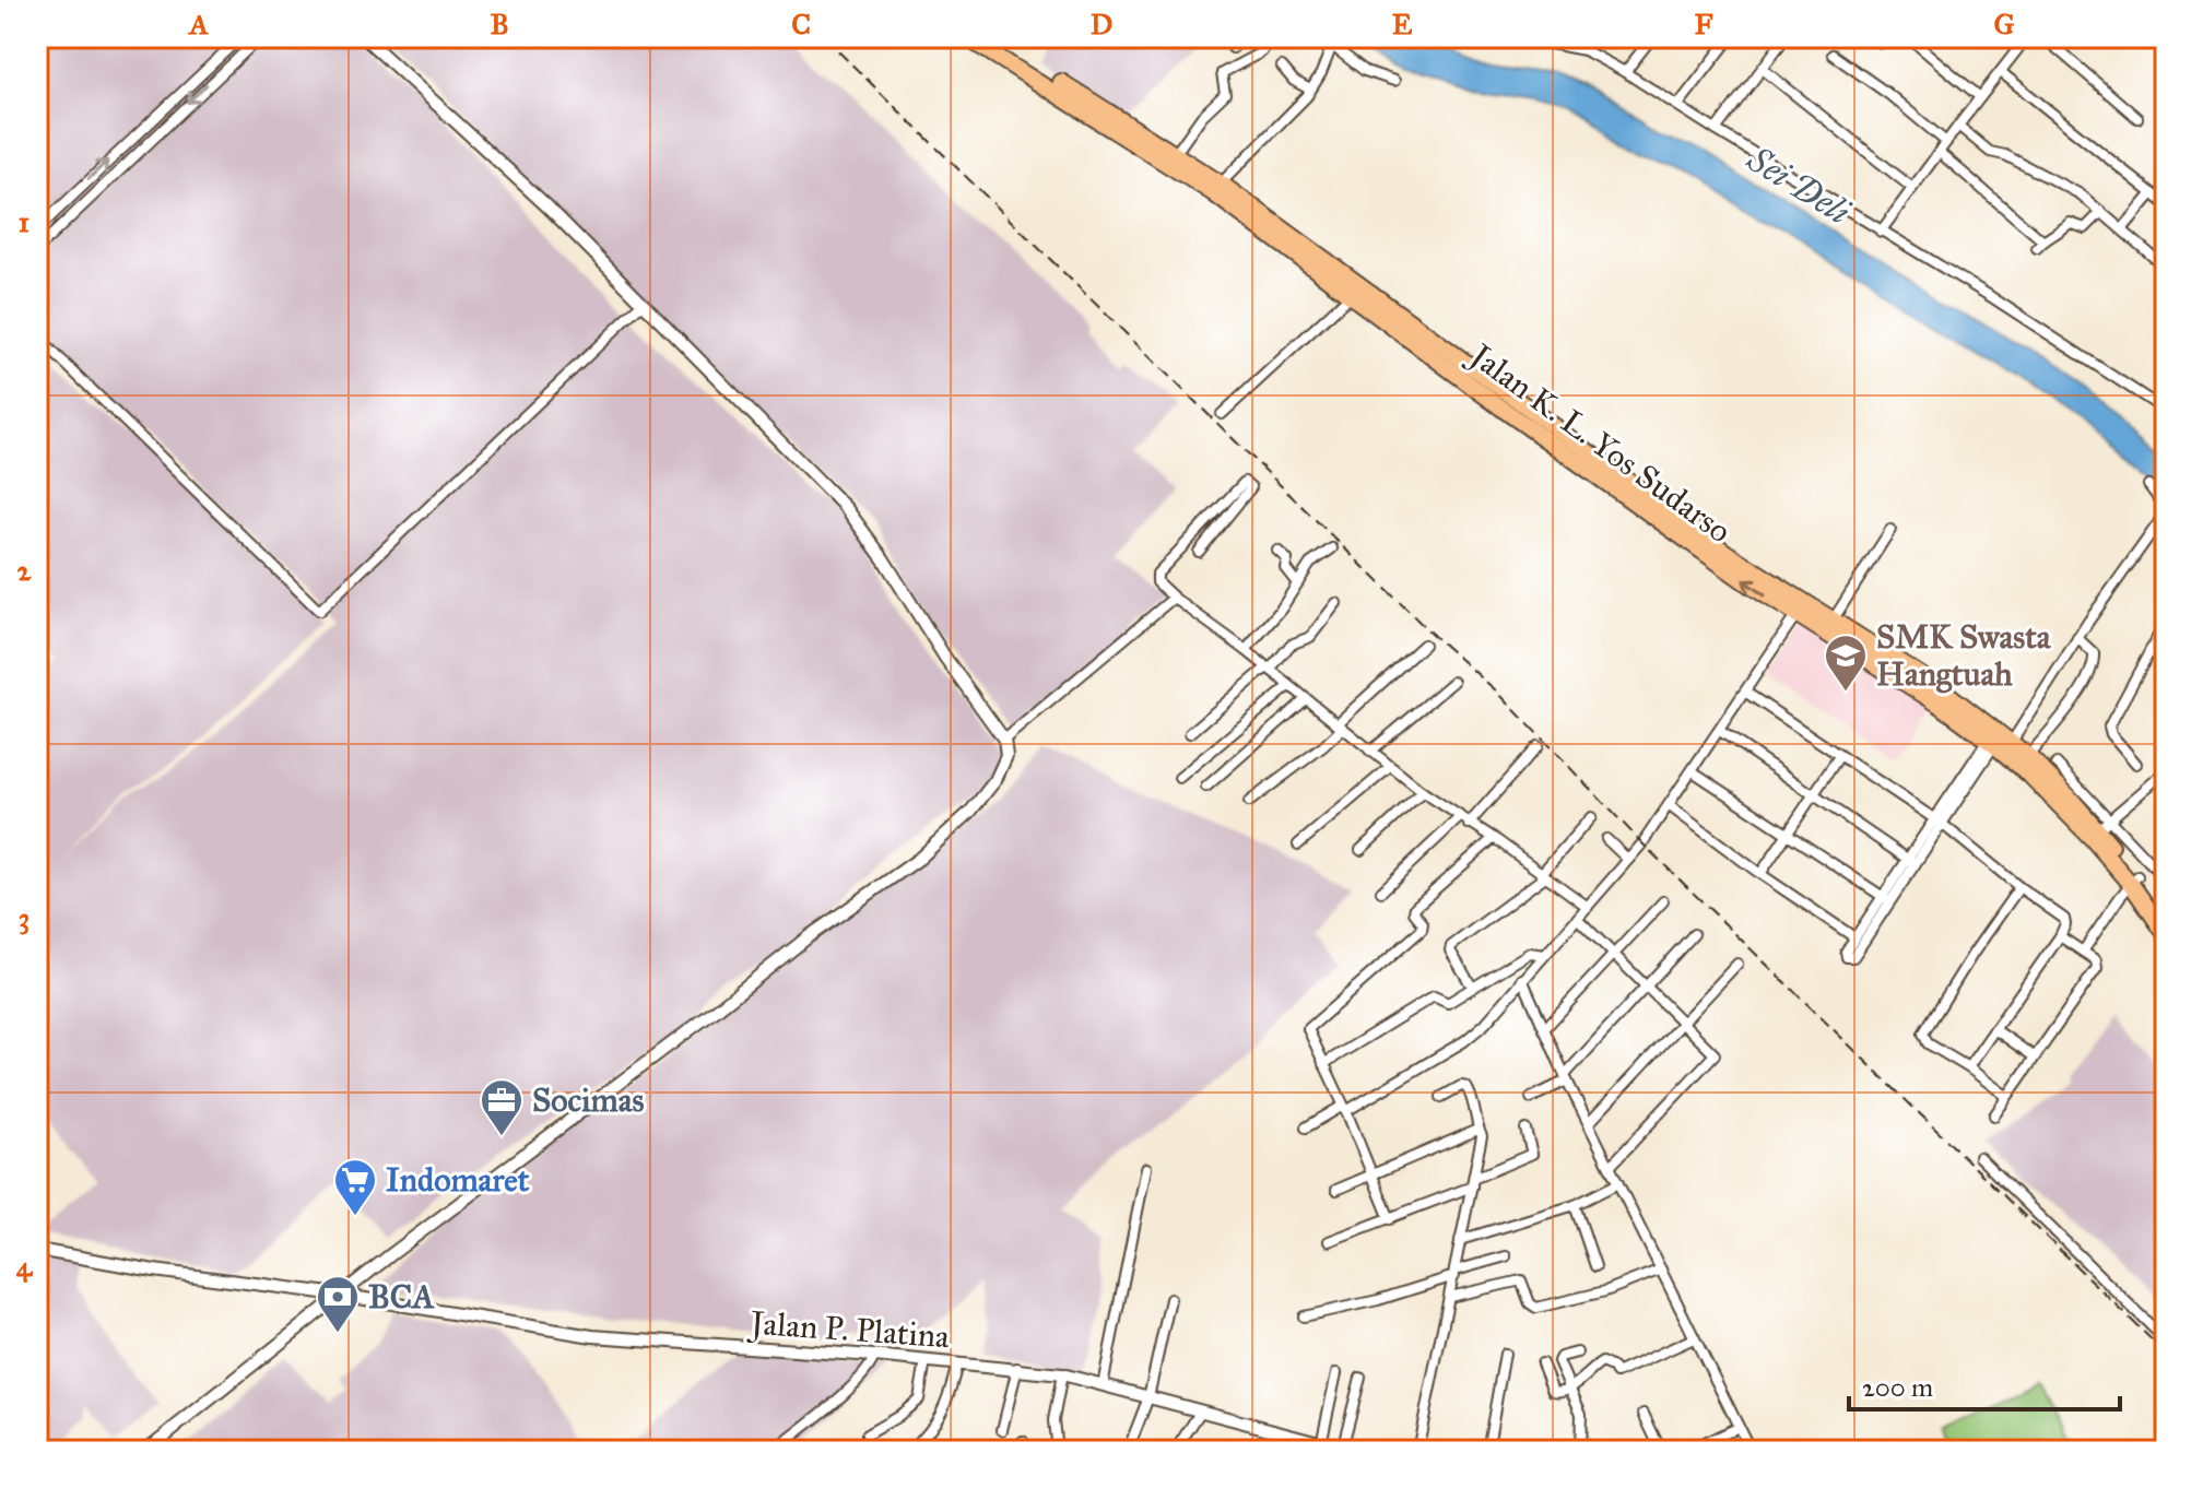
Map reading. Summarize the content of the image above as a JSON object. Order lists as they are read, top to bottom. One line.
{"streets":{"highway":["Jalan K. L. Yos Sudarso"],"street":["Jalan P. Platina"]},"water":["Sei Deli"],"places":{"school or university":["SMK Swasta Hangtuah"],"office":["Socimas"],"supermarket":["Indomaret"],"bank":["BCA"]},"scale_bar":"200 m","grid":{"columns":["A","B","C","D","E","F","G"],"rows":["1","2","3","4"]}}
